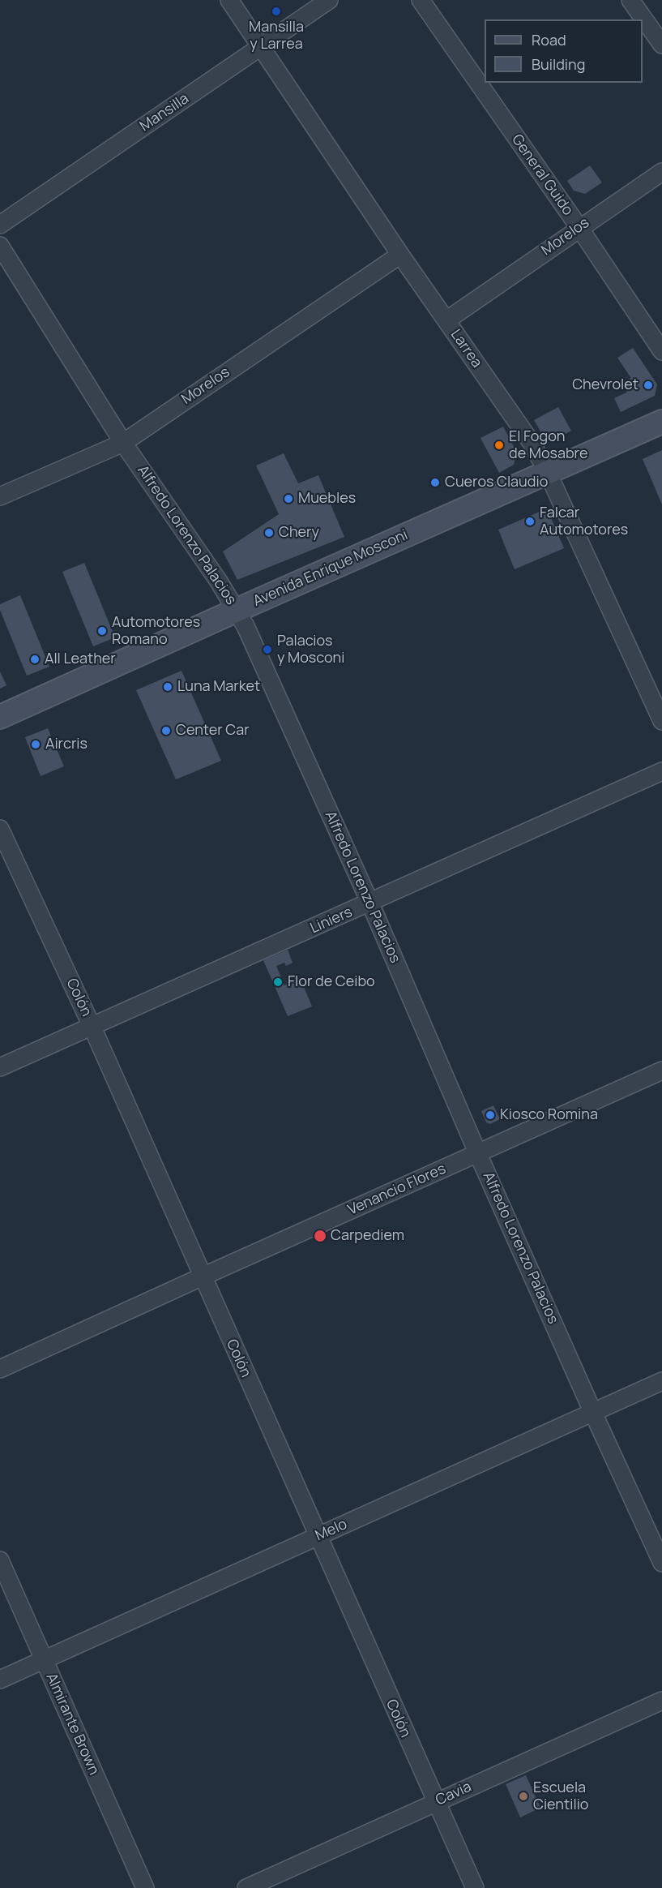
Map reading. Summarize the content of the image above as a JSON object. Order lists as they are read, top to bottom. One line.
{"streets":{"main road":["Avenida Enrique Mosconi"],"street":["Mansilla","General Guido","Morelos","Larrea","Alfredo Lorenzo Palacios","Liniers","Colón","Venancio Flores","Melo","Almirante Brown","Cavia"]},"crossings":[["Mansilla","Larrea"],["General Guido","Morelos"],["Morelos","Larrea"],["Morelos","Alfredo Lorenzo Palacios"],["Larrea","Avenida Enrique Mosconi"],["Alfredo Lorenzo Palacios","Avenida Enrique Mosconi"],["Alfredo Lorenzo Palacios","Liniers"],["Alfredo Lorenzo Palacios","Venancio Flores"],["Alfredo Lorenzo Palacios","Melo"],["Liniers","Colón"],["Colón","Venancio Flores"],["Colón","Melo"],["Colón","Cavia"],["Melo","Almirante Brown"]],"places":["Mansilla y Larrea","Chevrolet","El Fogon de Mosabre","Cueros Claudio","Muebles","Falcar Automotores","Chery","Automotores Romano","Palacios y Mosconi","All Leather","Luna Market","Center Car","Aircris","Flor de Ceibo","Kiosco Romina","Carpediem","Escuela Cientilio"],"legend":["Road","Building"]}
